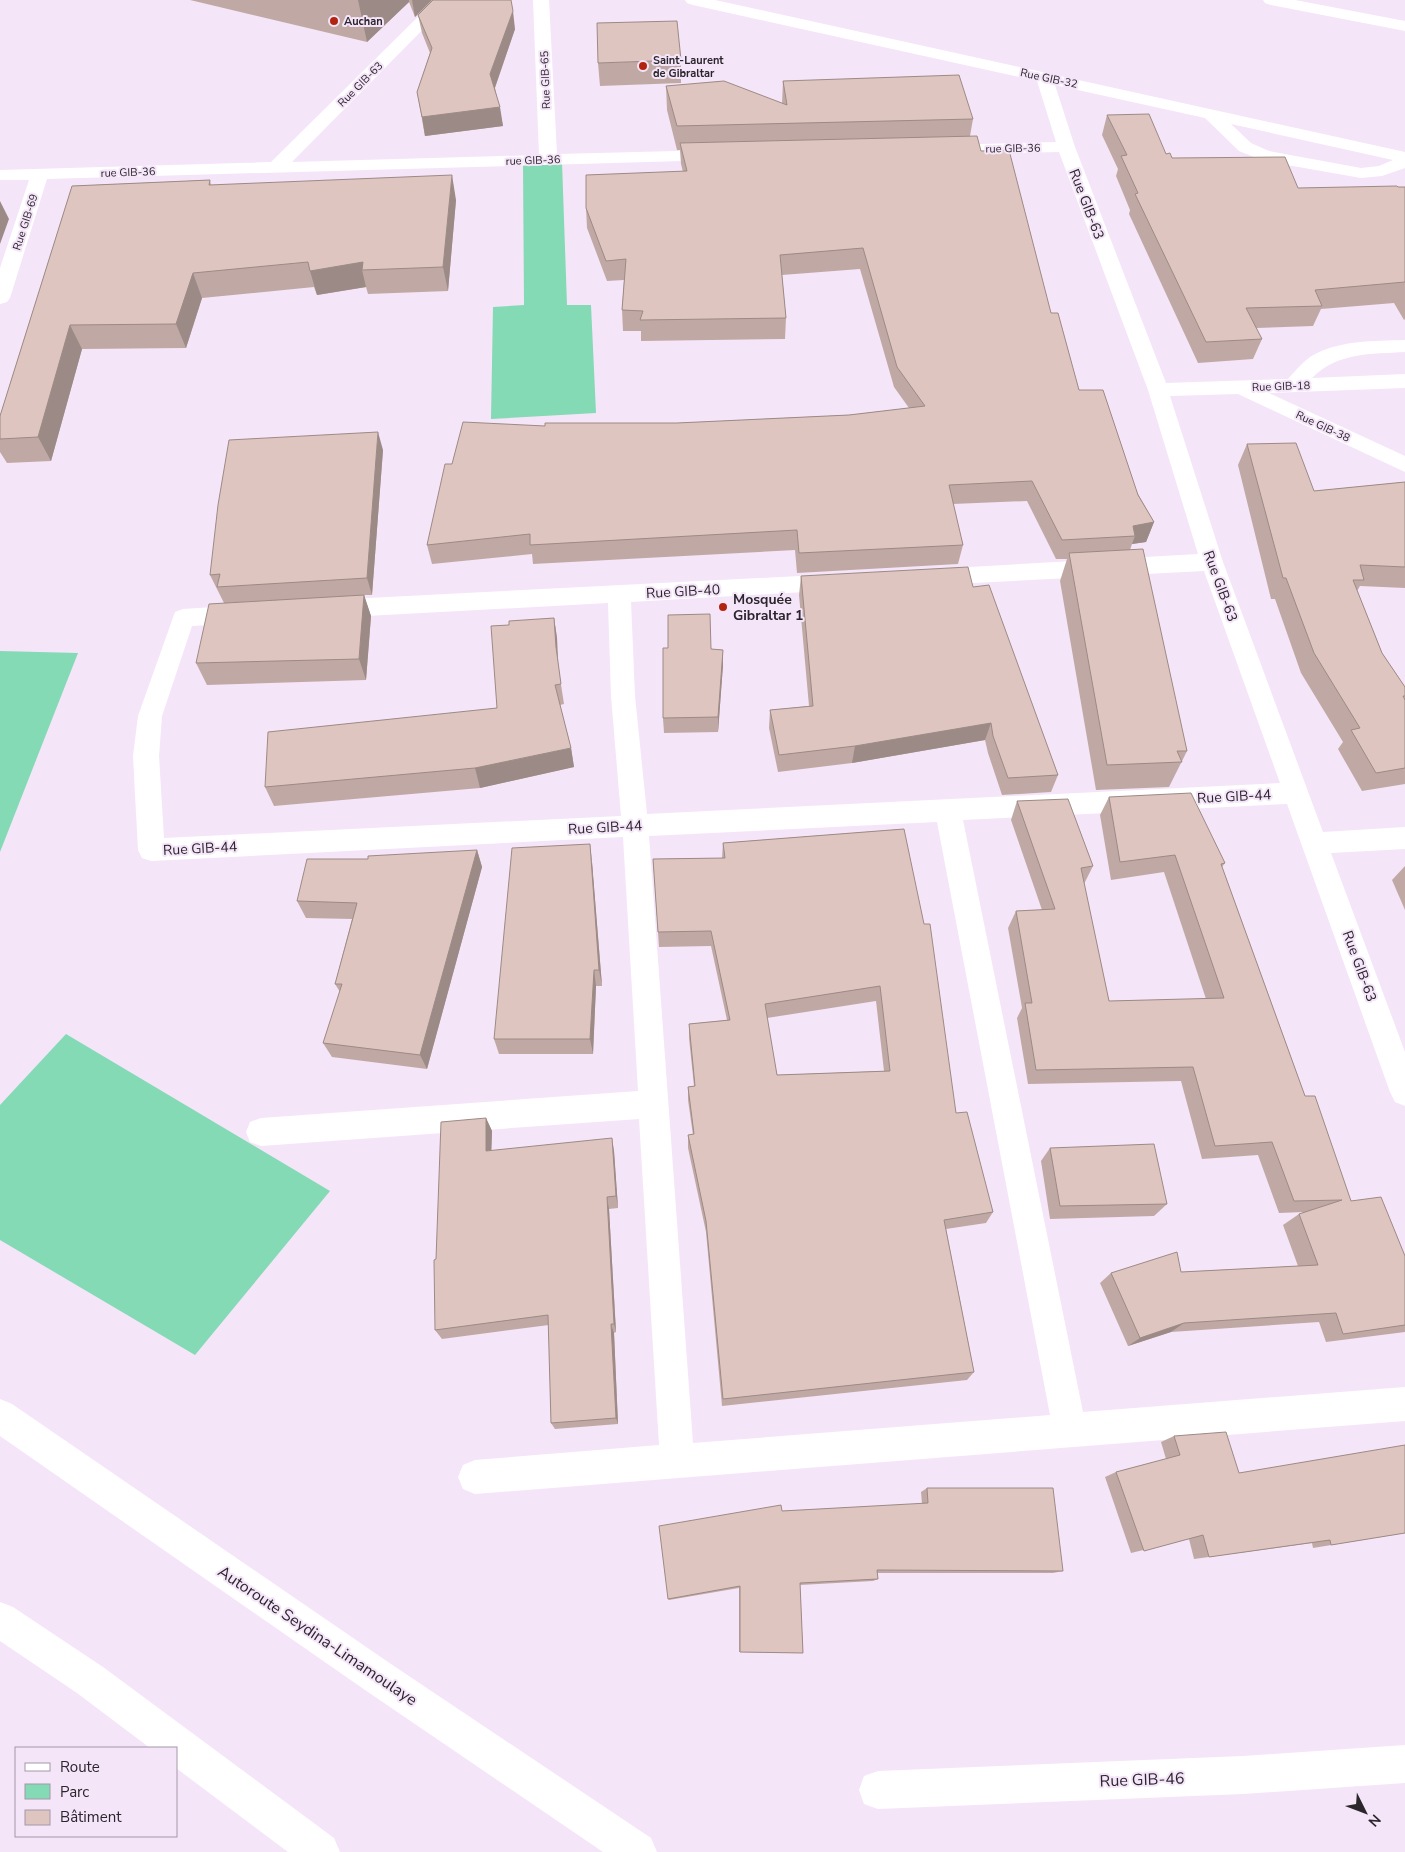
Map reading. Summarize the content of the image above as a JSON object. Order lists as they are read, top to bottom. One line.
{"streets":{"main road":["Rue GIB-32","Rue GIB-65","Rue GIB-63","rue GIB-36","Rue GIB-69","Rue GIB-18","Rue GIB-38","Rue GIB-40","Rue GIB-44","Autoroute Seydina-Limamoulaye","Rue GIB-46"]},"crossings":[["Rue GIB-32","Rue GIB-63"],["Rue GIB-65","rue GIB-36"],["Rue GIB-63","rue GIB-36"],["Rue GIB-63","Rue GIB-18"],["Rue GIB-63","Rue GIB-44"],["rue GIB-36","Rue GIB-69"],["Rue GIB-18","Rue GIB-38"]],"places":["Auchan","Saint-Laurent de Gibraltar","Mosquée Gibraltar 1"],"legend":["Route","Parc","Bâtiment"],"north":"bottom right"}
